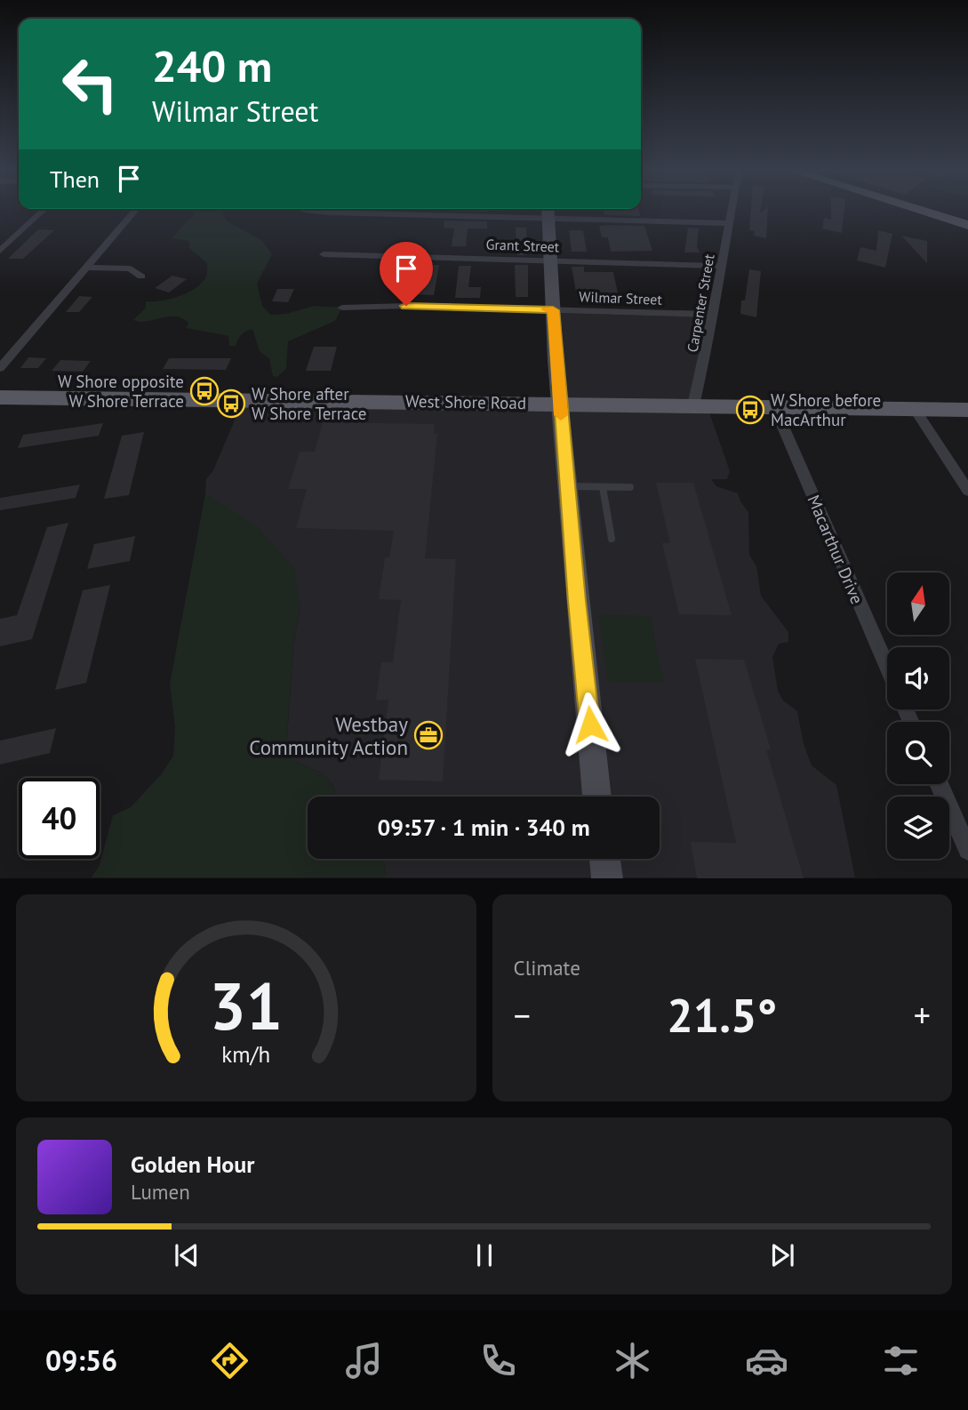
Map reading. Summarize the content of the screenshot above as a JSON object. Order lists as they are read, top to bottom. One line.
{"streets":{"main road":["West Shore Road"],"street":["Grant Street","Wilmar Street","Carpenter Street","Macarthur Drive"]},"crossings":[["Grant Street","Carpenter Street"],["Wilmar Street","Carpenter Street"],["Carpenter Street","West Shore Road"],["West Shore Road","Macarthur Drive"]],"places":{"bus stop":["W Shore opposite W Shore Terrace","W Shore after W Shore Terrace","W Shore before MacArthur"],"office":["Westbay Community Action"]},"north":"top","page":{"turn":["240 m","Wilmar Street"],"then":"Then","limit":"40","trip":"09:57 · 1 min · 340 m","tile":"Climate","heat":["−","21.5°","+"],"song":["Golden Hour","Lumen"],"tabs":"09:56","gauge":["31","km/h"]}}
